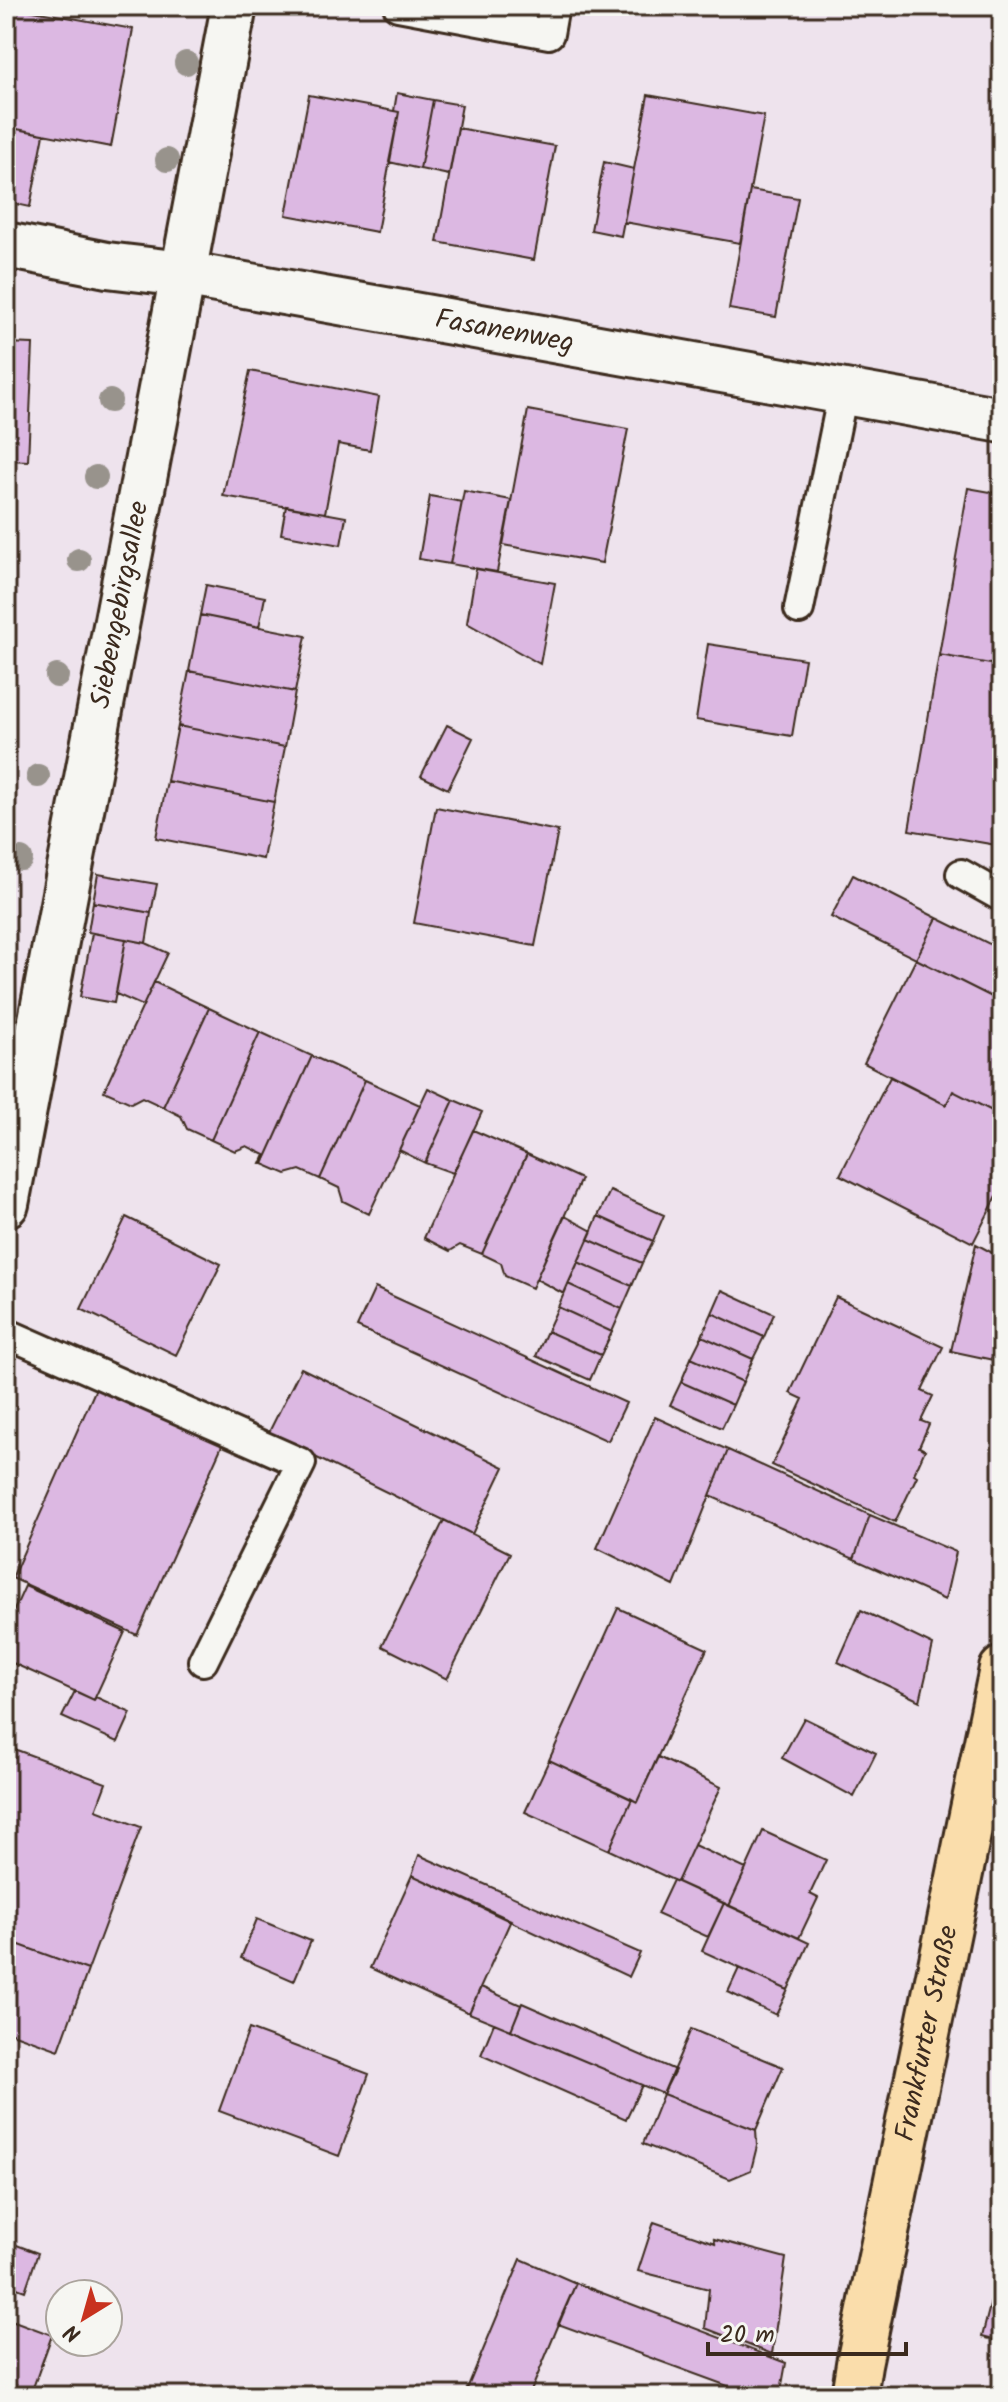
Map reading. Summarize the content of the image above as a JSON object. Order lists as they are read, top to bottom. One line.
{"streets":{"main road":["Frankfurter Straße"],"street":["Fasanenweg","Siebengebirgsallee"]},"crossings":[["Fasanenweg","Siebengebirgsallee"]],"scale_bar":"20 m","north":"bottom left"}
